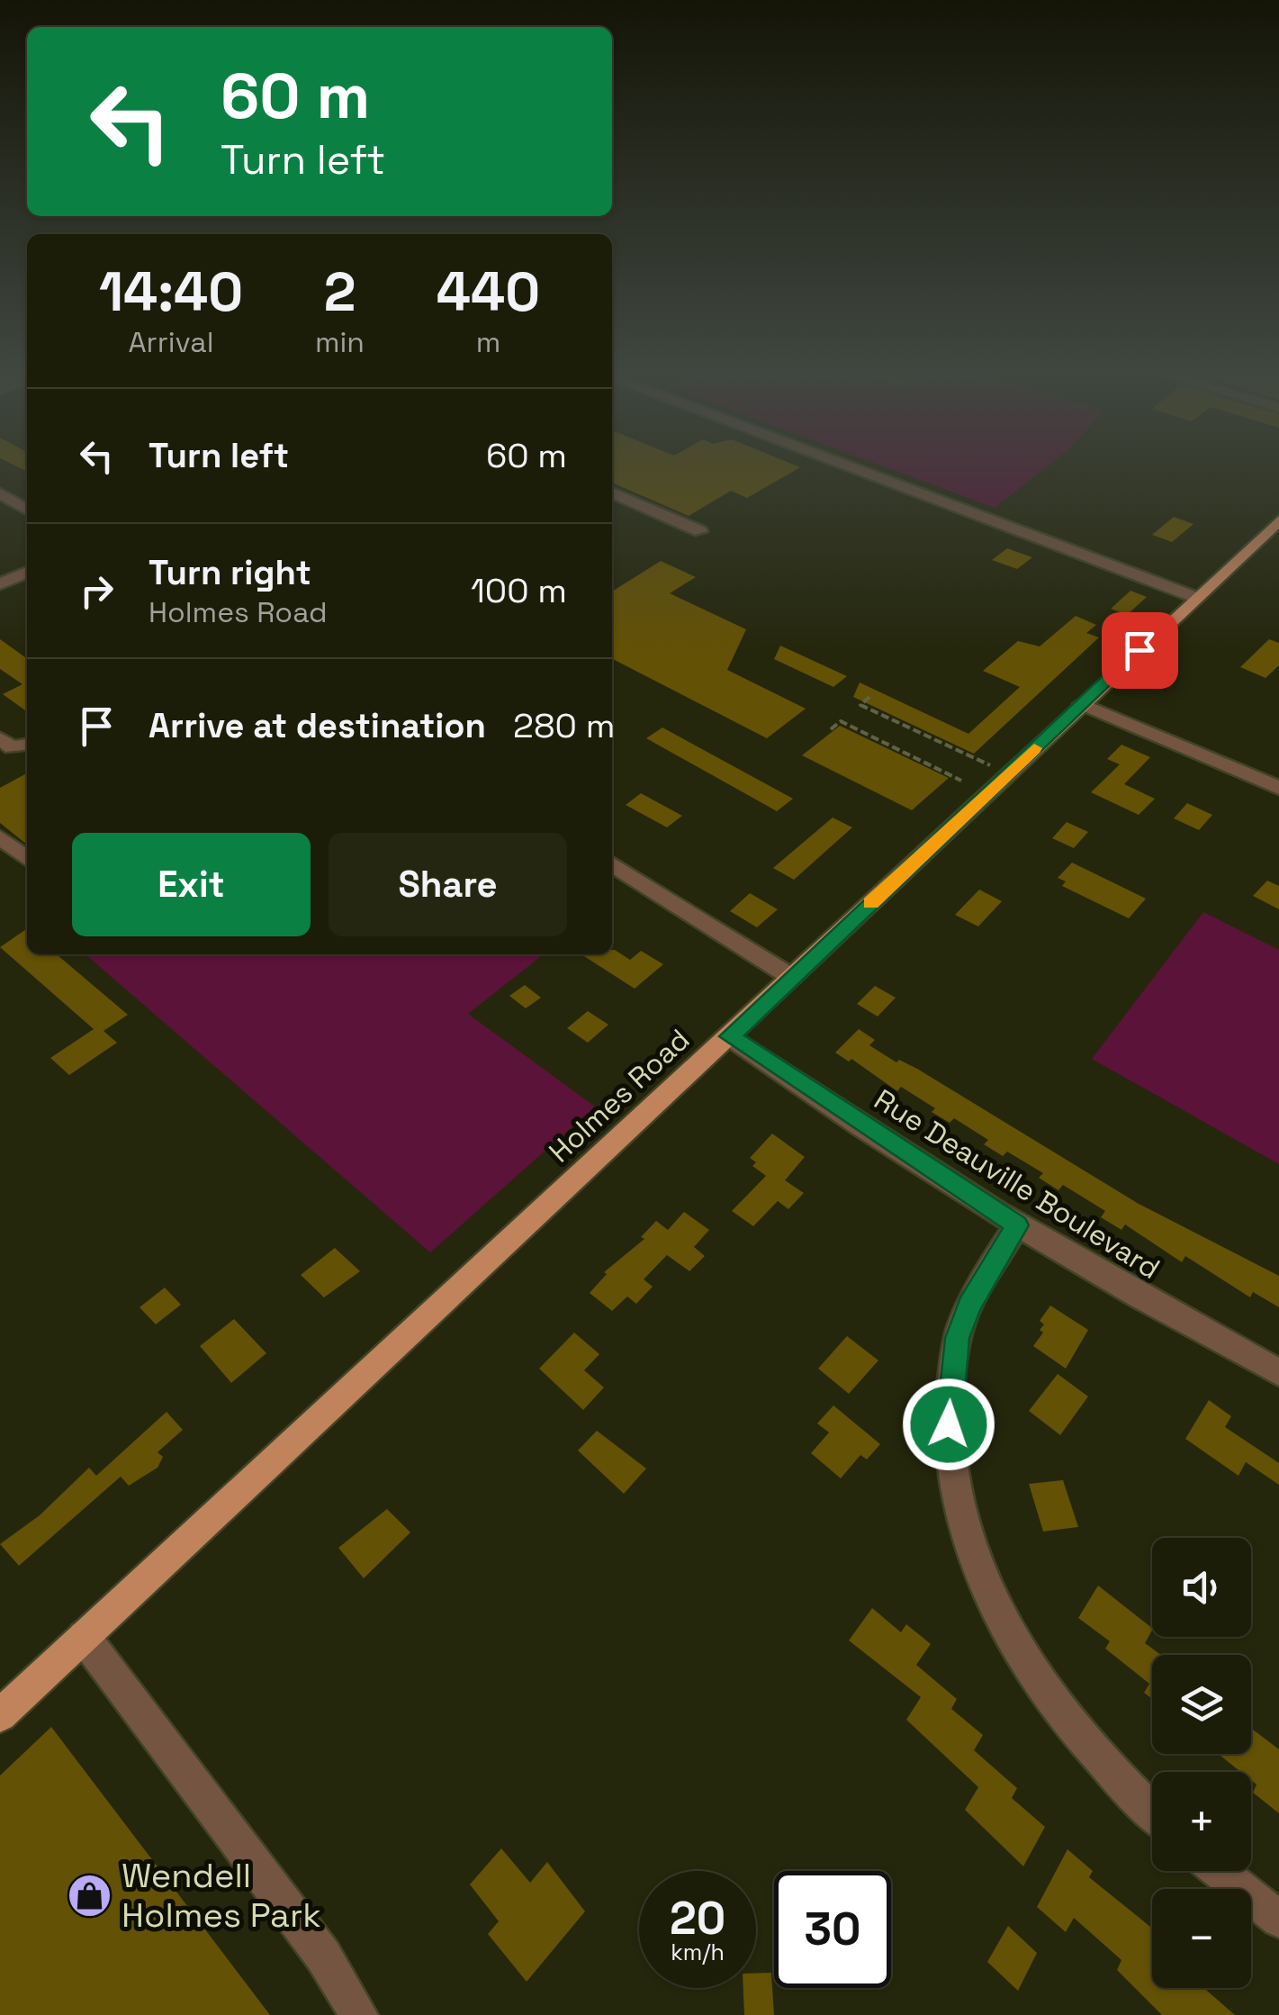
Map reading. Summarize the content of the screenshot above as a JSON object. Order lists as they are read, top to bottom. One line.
{"streets":{"main road":["Holmes Road"],"street":["Rue Deauville Boulevard"]},"crossings":[["Holmes Road","Rue Deauville Boulevard"]],"places":{"shop":["Wendell Holmes Park"]},"page":{"turn":["60 m","Turn left"],"eta":["14:40","Arrival","2","min","440","m"],"list":[{"name":"Turn left","value":"60 m"},{"name":"Turn right","note":"Holmes Road","value":"100 m"},{"name":"Arrive at destination","value":"280 m"}],"buttons":["Exit","Share"],"map_buttons":["+","−"],"speed":"20 km/h","limit":"30"}}
